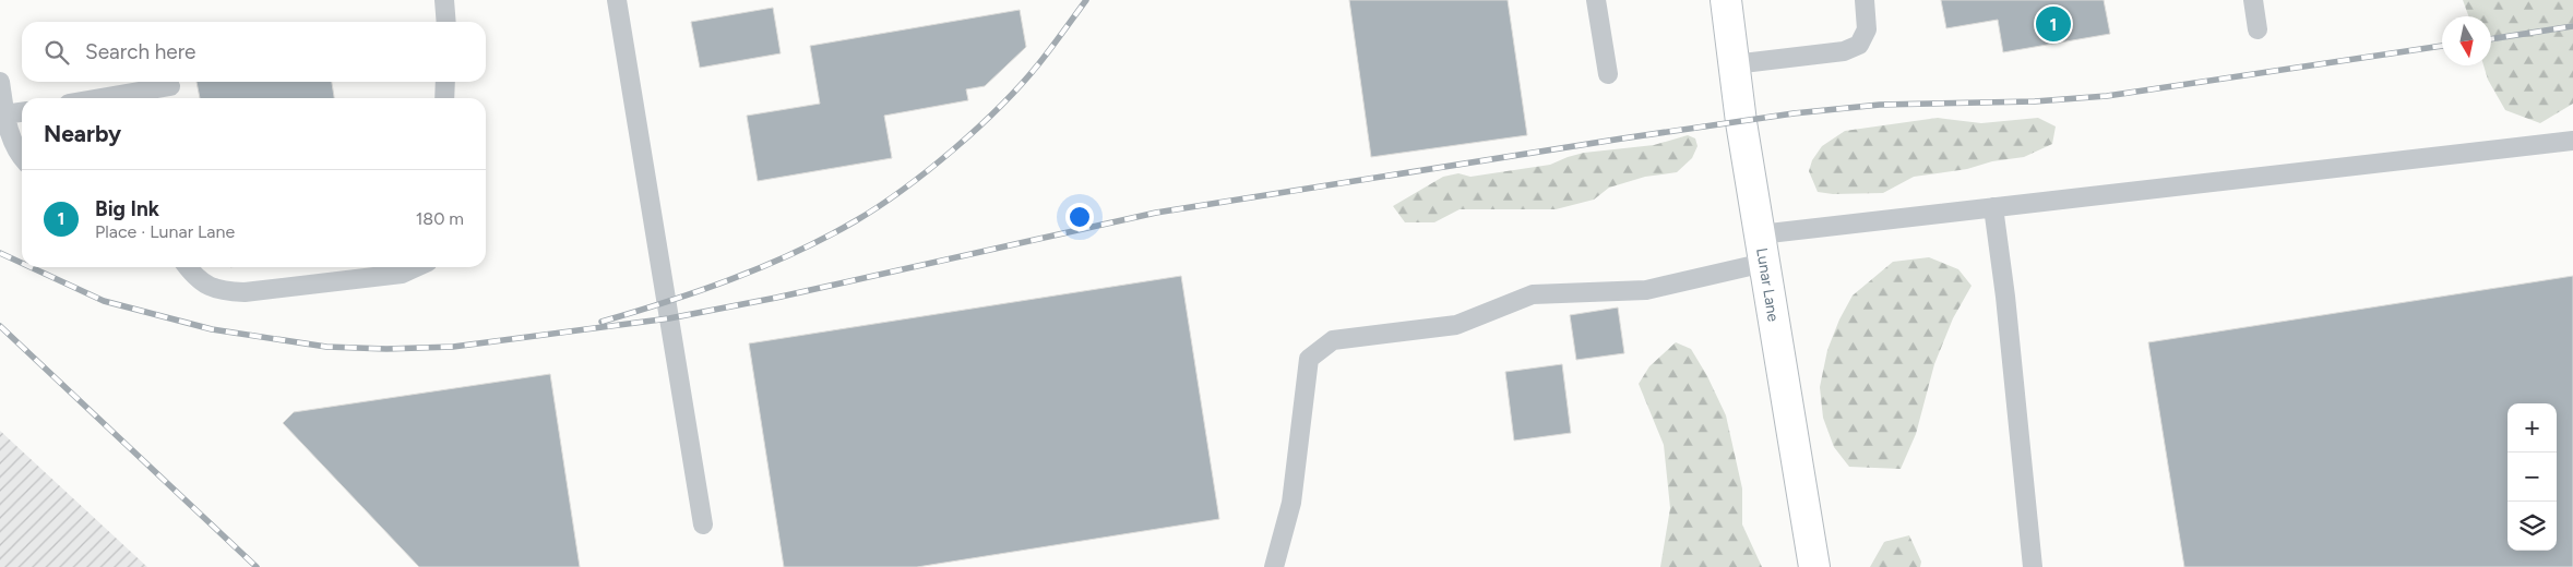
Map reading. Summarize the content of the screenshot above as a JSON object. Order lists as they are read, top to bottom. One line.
{"streets":{"street":["Lunar Lane"]},"north":"bottom","page":{"pins":"1","search":"Search here","heading":"Nearby","list":[{"mark":"1","name":"Big Ink","note":"Place · Lunar Lane","value":"180 m"}],"map_buttons":["+","−"]}}
